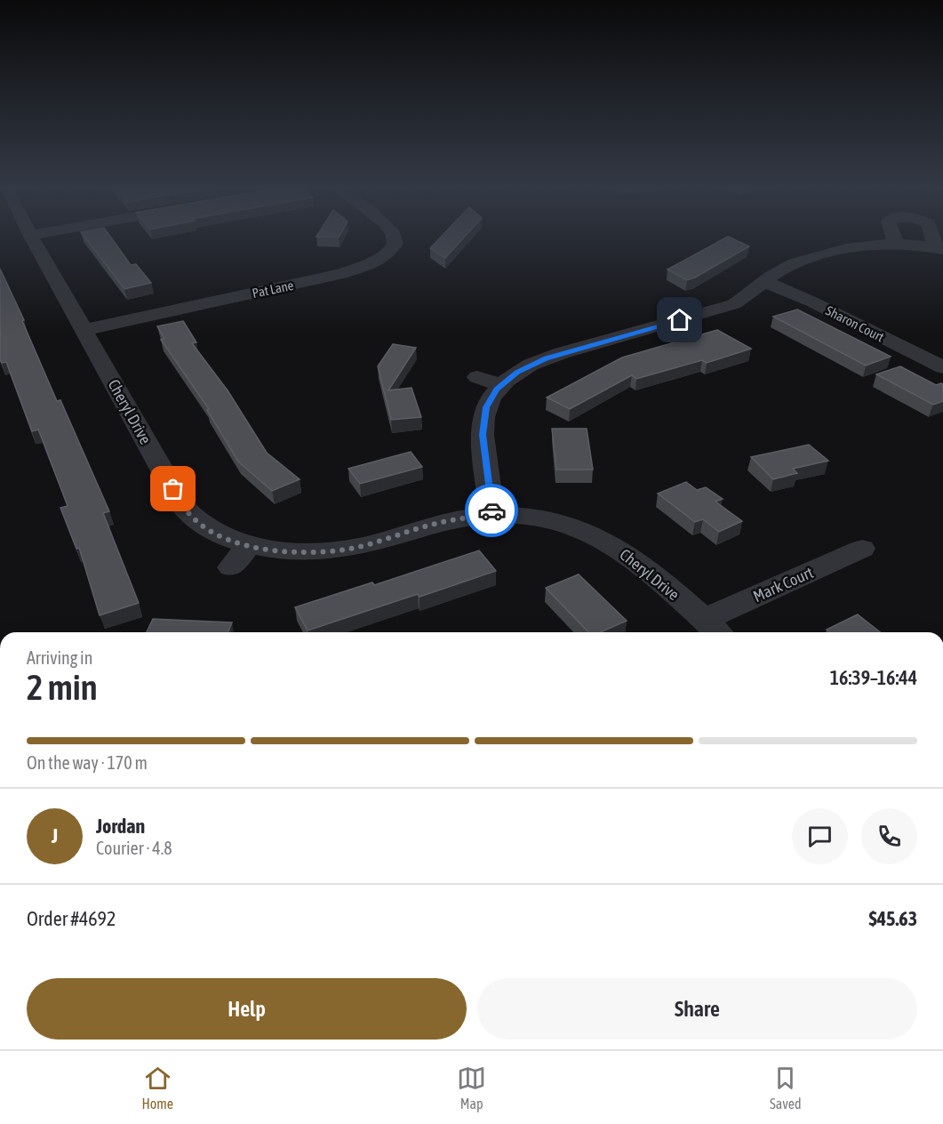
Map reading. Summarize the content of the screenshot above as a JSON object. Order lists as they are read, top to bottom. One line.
{"streets":{"street":["Pat Lane","Sharon Court","Cheryl Drive","Mark Court"]},"crossings":[["Pat Lane","Cheryl Drive"],["Cheryl Drive","Mark Court"]],"page":{"heading":["2 min","Arriving in","16:39–16:44"],"panel":["Jordan","Courier · 4.8","Order #4692","$45.63"],"bar":"On the way · 170 m","round":"J","buttons":["Help","Share"],"tabs":["Home","Map","Saved"]}}
